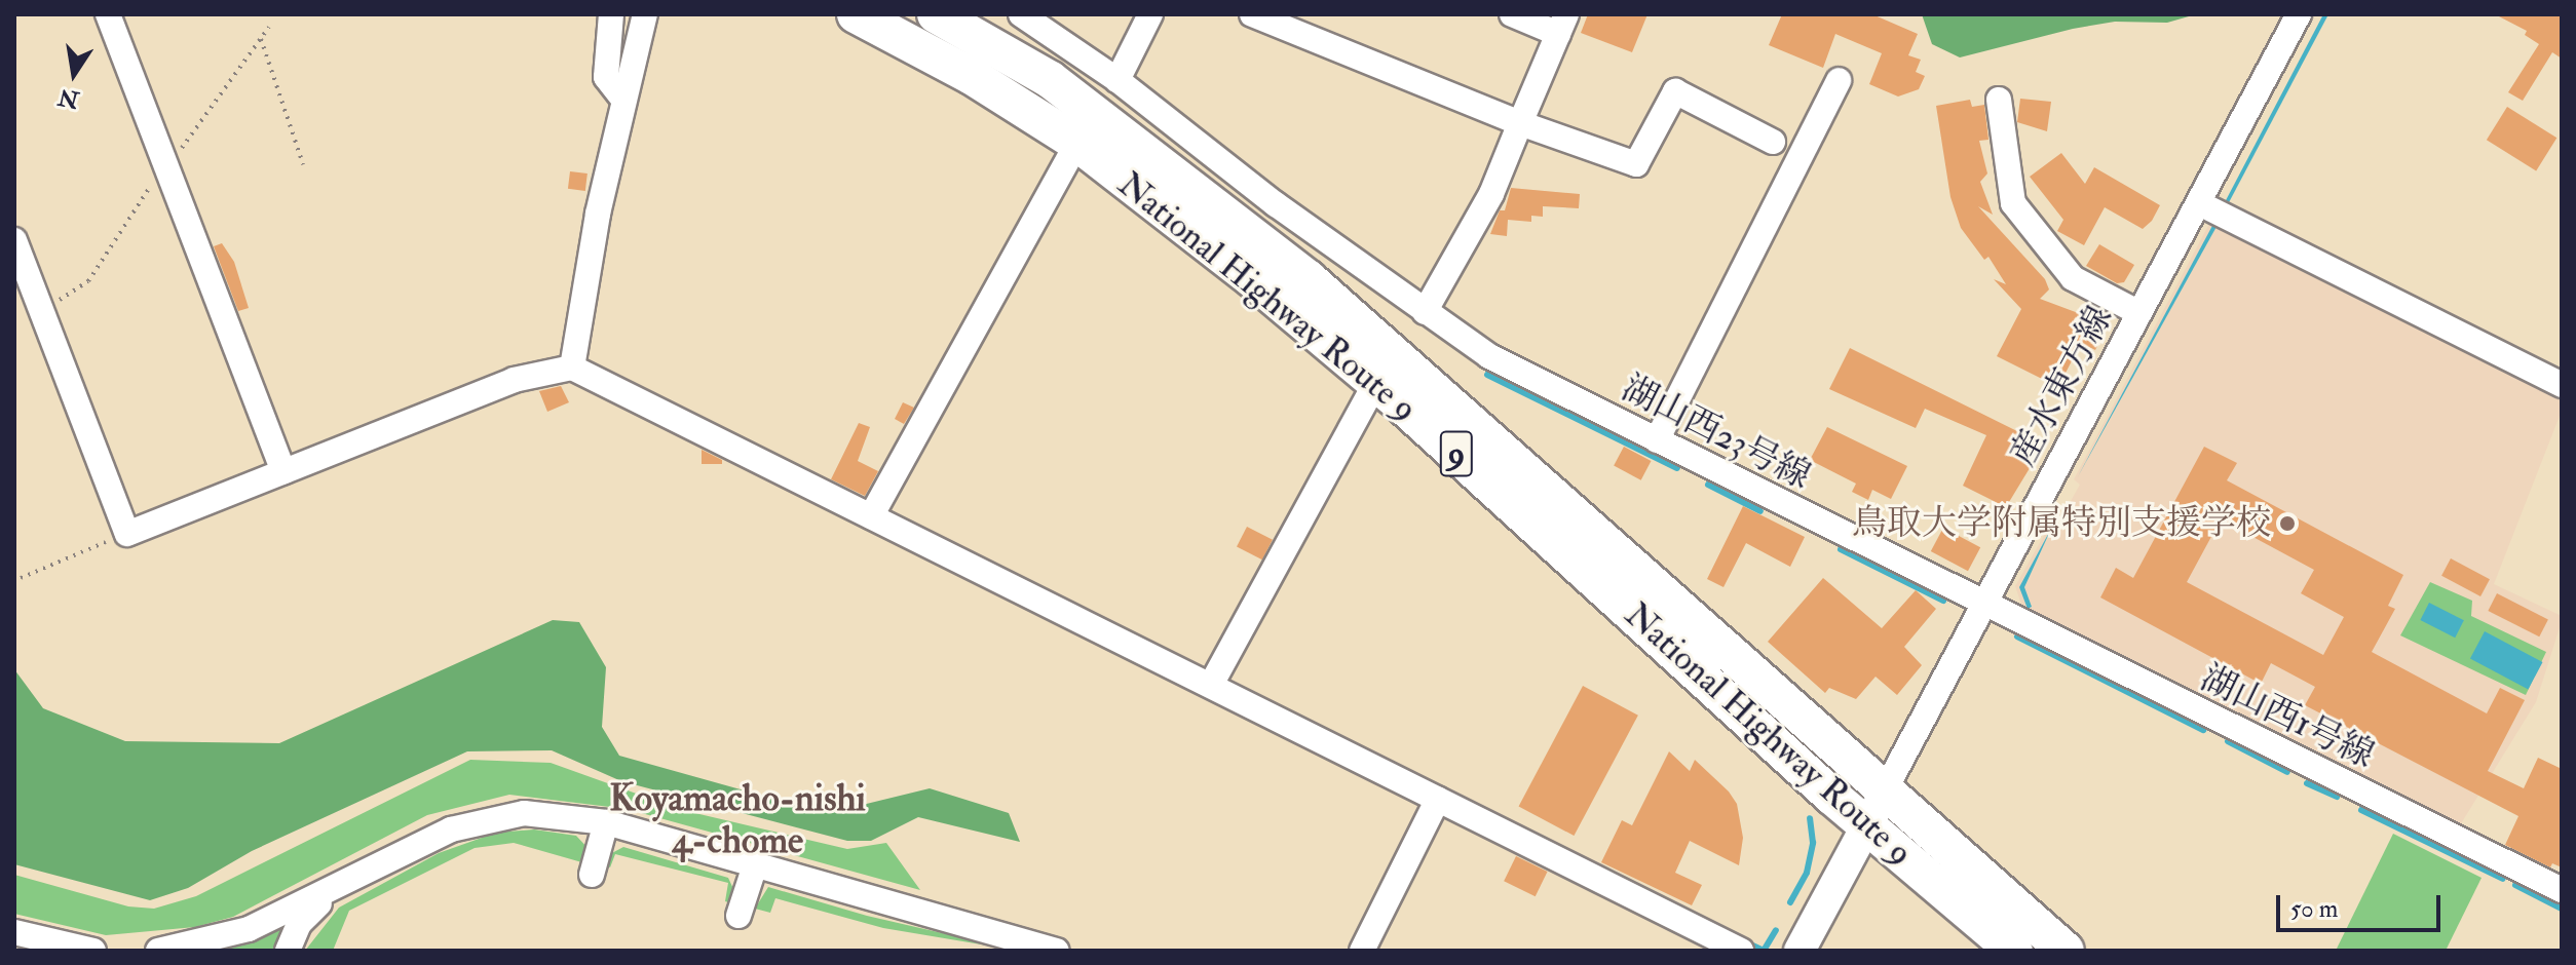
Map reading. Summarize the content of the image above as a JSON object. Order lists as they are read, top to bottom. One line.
{"streets":{"highway":["National Highway Route 9","9"],"street":["産水東方線","湖山西23号線","湖山西1号線"]},"crossings":[["National Highway Route 9","産水東方線"],["産水東方線","湖山西23号線"],["産水東方線","湖山西1号線"],["湖山西23号線","湖山西1号線"]],"districts":["Koyamacho-nishi 4-chome"],"places":["鳥取大学附属特別支援学校"],"scale_bar":"50 m","north":"bottom"}
